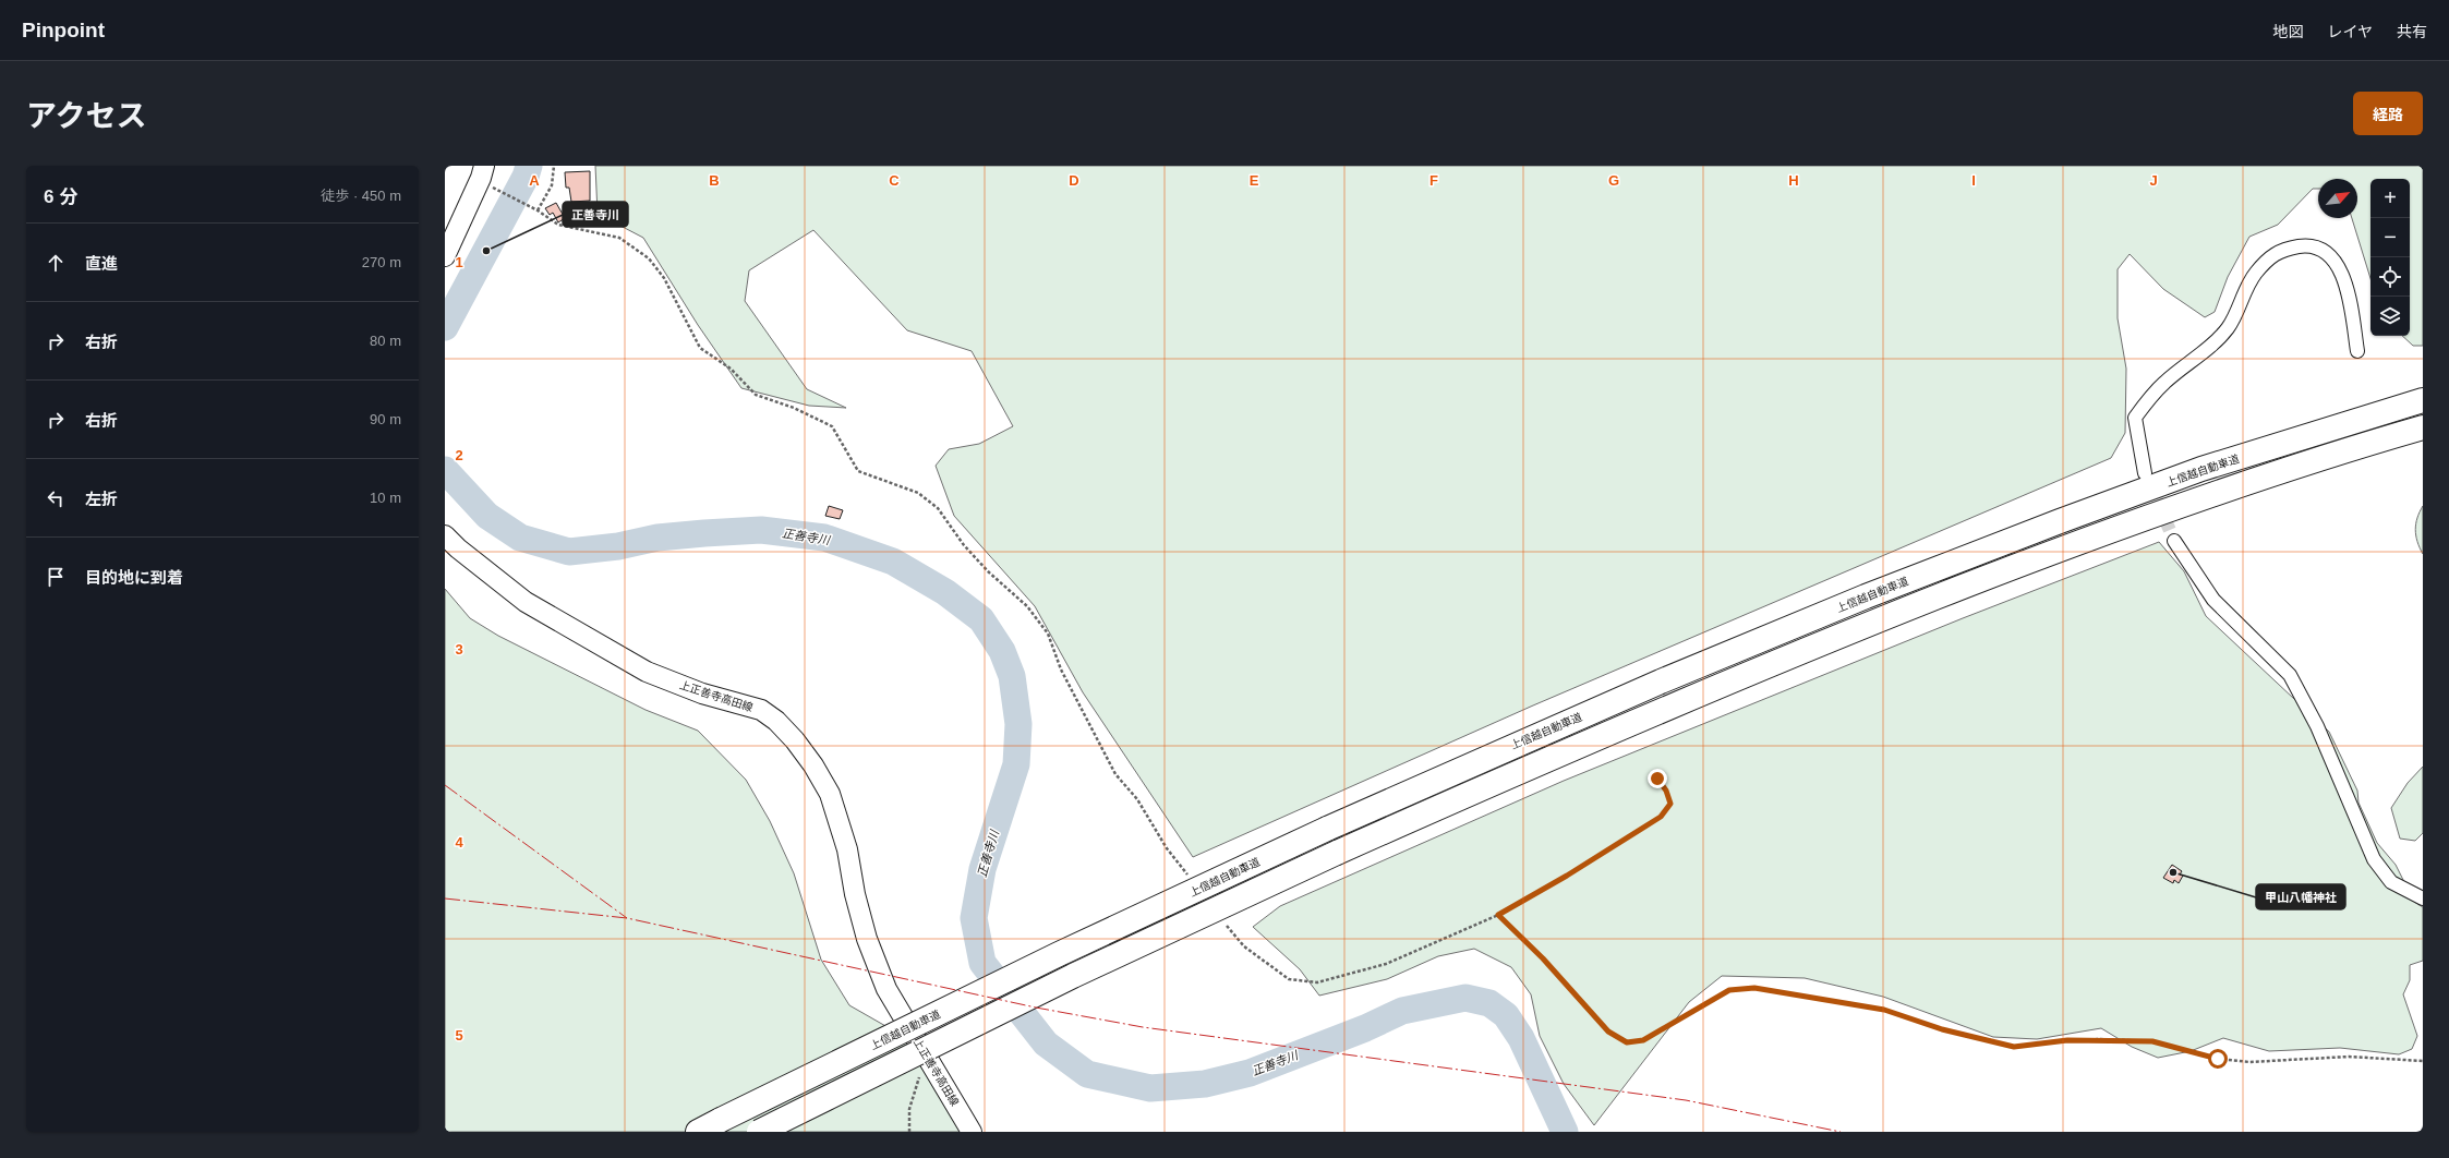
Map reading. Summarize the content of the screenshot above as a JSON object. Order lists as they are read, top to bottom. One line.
{"streets":{"highway":["上信越自動車道"],"main road":["上正善寺高田線"]},"water":["正善寺川"],"places":["正善寺川","甲山八幡神社"],"north":"top right","page":{"header":"Pinpoint","nav":["地図","レイヤ","共有"],"title":"アクセス","buttons":"経路","heading":["6 分","徒歩 · 450 m"],"map_buttons":["+","−"],"list":[["直進","270 m"],["右折","80 m"],["右折","90 m"],["左折","10 m"],"目的地に到着"]},"grid":{"columns":["A","B","C","D","E","F","G","H","I","J"],"rows":["1","2","3","4","5"]}}
